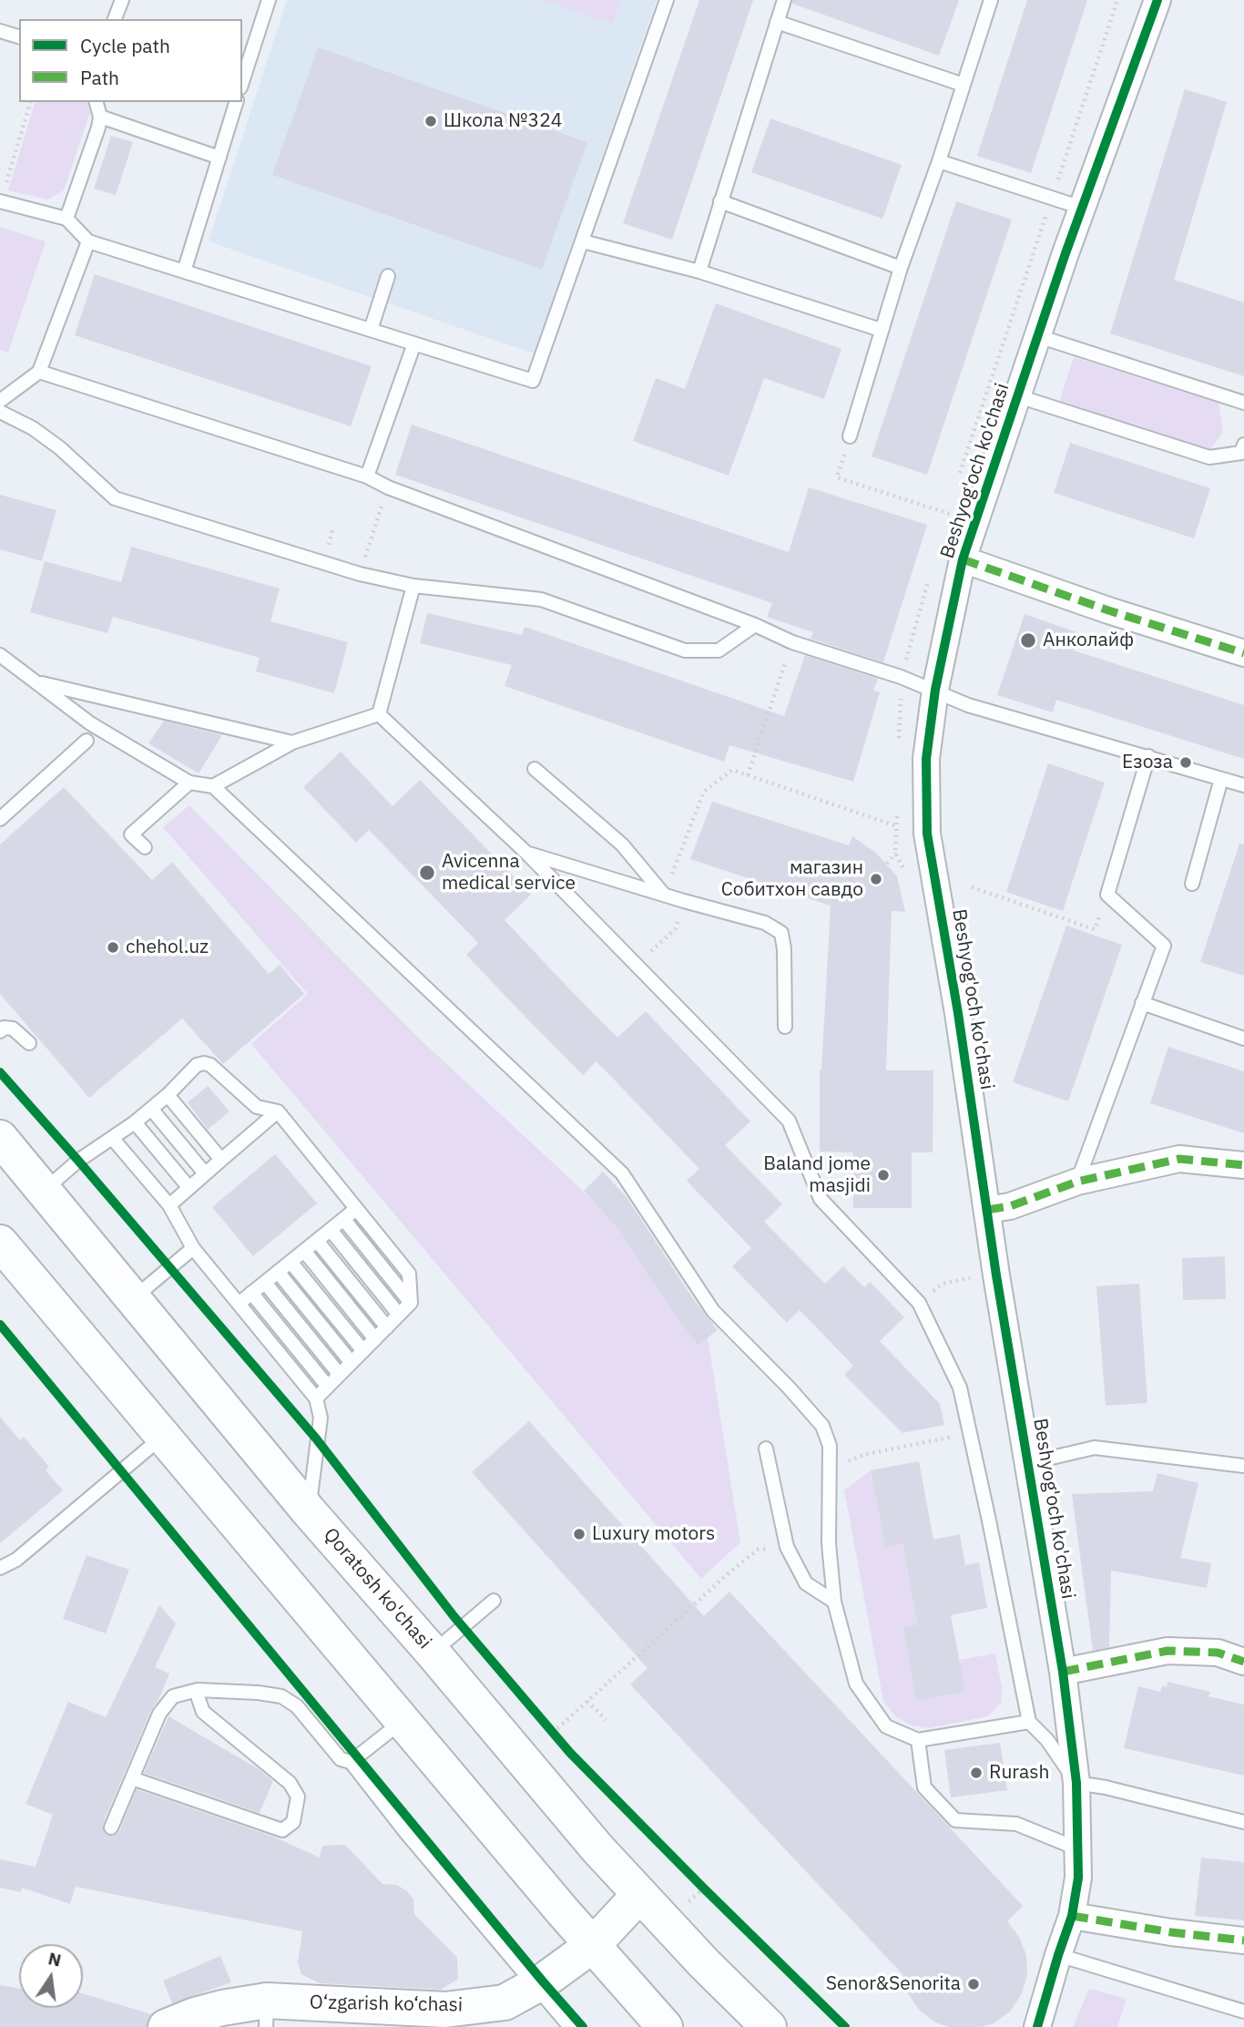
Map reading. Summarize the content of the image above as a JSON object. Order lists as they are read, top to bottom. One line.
{"streets":{"main road":["Qoratosh ko'chasi","O‘zgarish ko‘chasi"],"street":["Beshyog'och ko'chasi"]},"crossings":[["Qoratosh ko'chasi","O‘zgarish ko‘chasi"]],"places":["Школа №324","Анколайф","Езоза","Avicenna medical service","магазин Собитхон савдо","chehol.uz","Baland jome masjidi","Luxury motors","Rurash","Senor&Senorita"],"legend":["Cycle path","Path"],"north":"top"}
